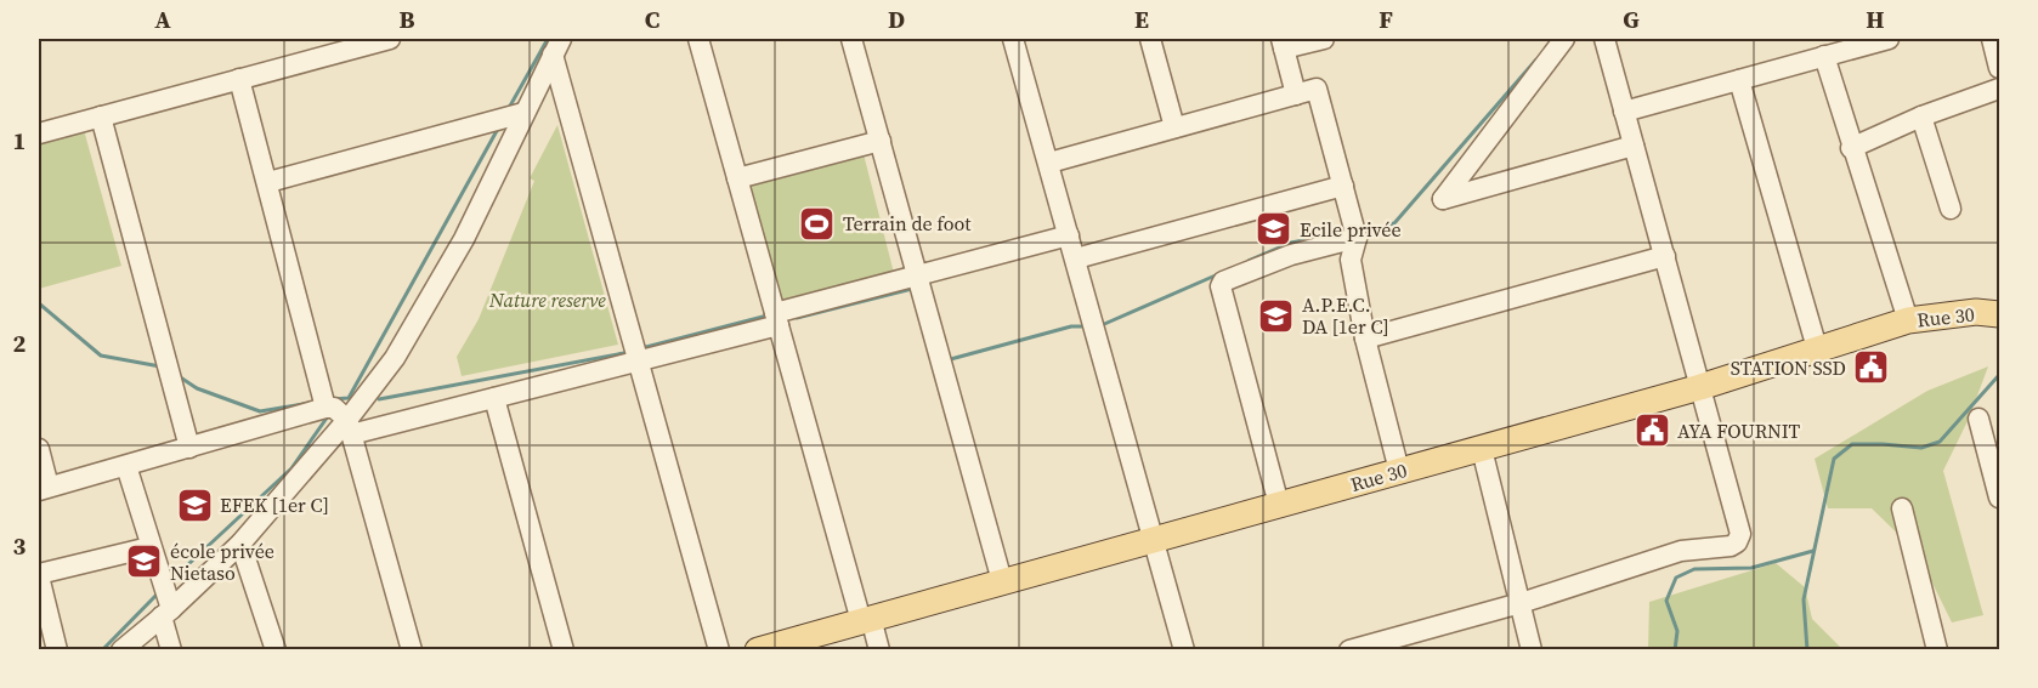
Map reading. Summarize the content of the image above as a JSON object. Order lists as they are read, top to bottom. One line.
{"streets":{"main road":["Rue 30"]},"parks":["Nature reserve"],"places":{"sports":["Terrain de foot"],"school or university":["Ecile privée","A.P.E.C. DA [1er C]","EFEK [1er C]","école privée Nietaso"],"public building":["STATION SSD","AYA FOURNIT"]},"grid":{"columns":["A","B","C","D","E","F","G","H"],"rows":["1","2","3"]}}
